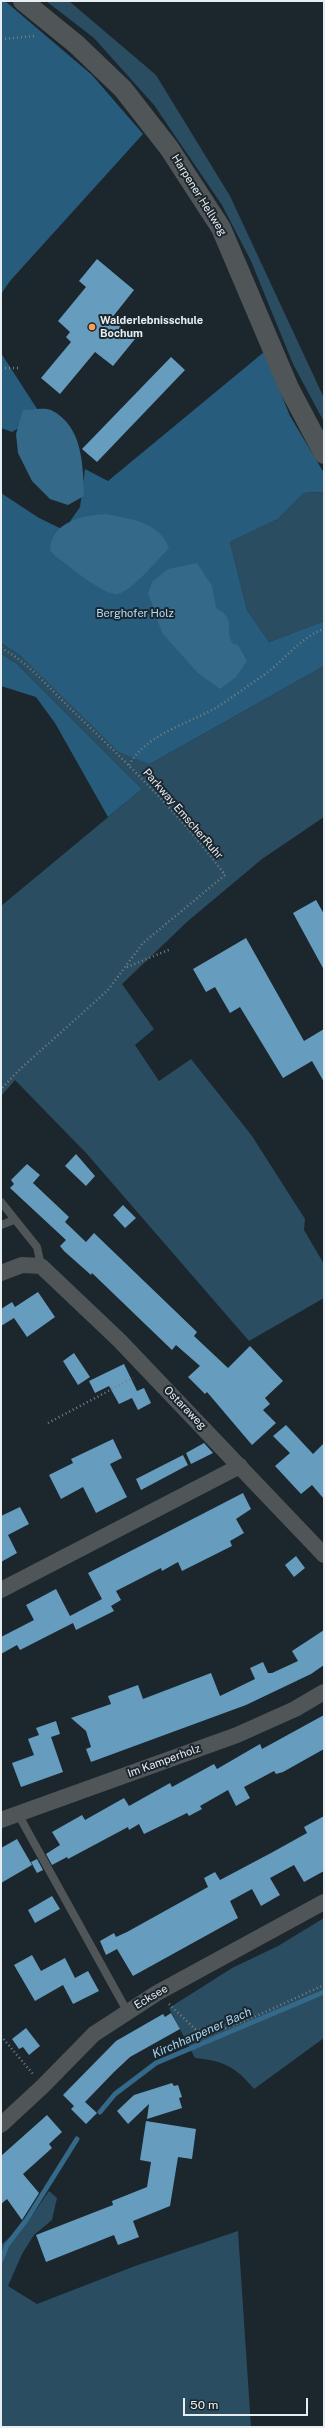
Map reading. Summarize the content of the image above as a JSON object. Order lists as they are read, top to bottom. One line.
{"streets":{"street":["Harpener Hellweg","Ostaraweg","Im Kamperholz","Ecksee"],"path":["Parkway EmscherRuhr"]},"water":["Kirchharpener Bach"],"parks":["Berghofer Holz"],"places":["Walderlebnisschule Bochum"],"scale_bar":"50 m"}
